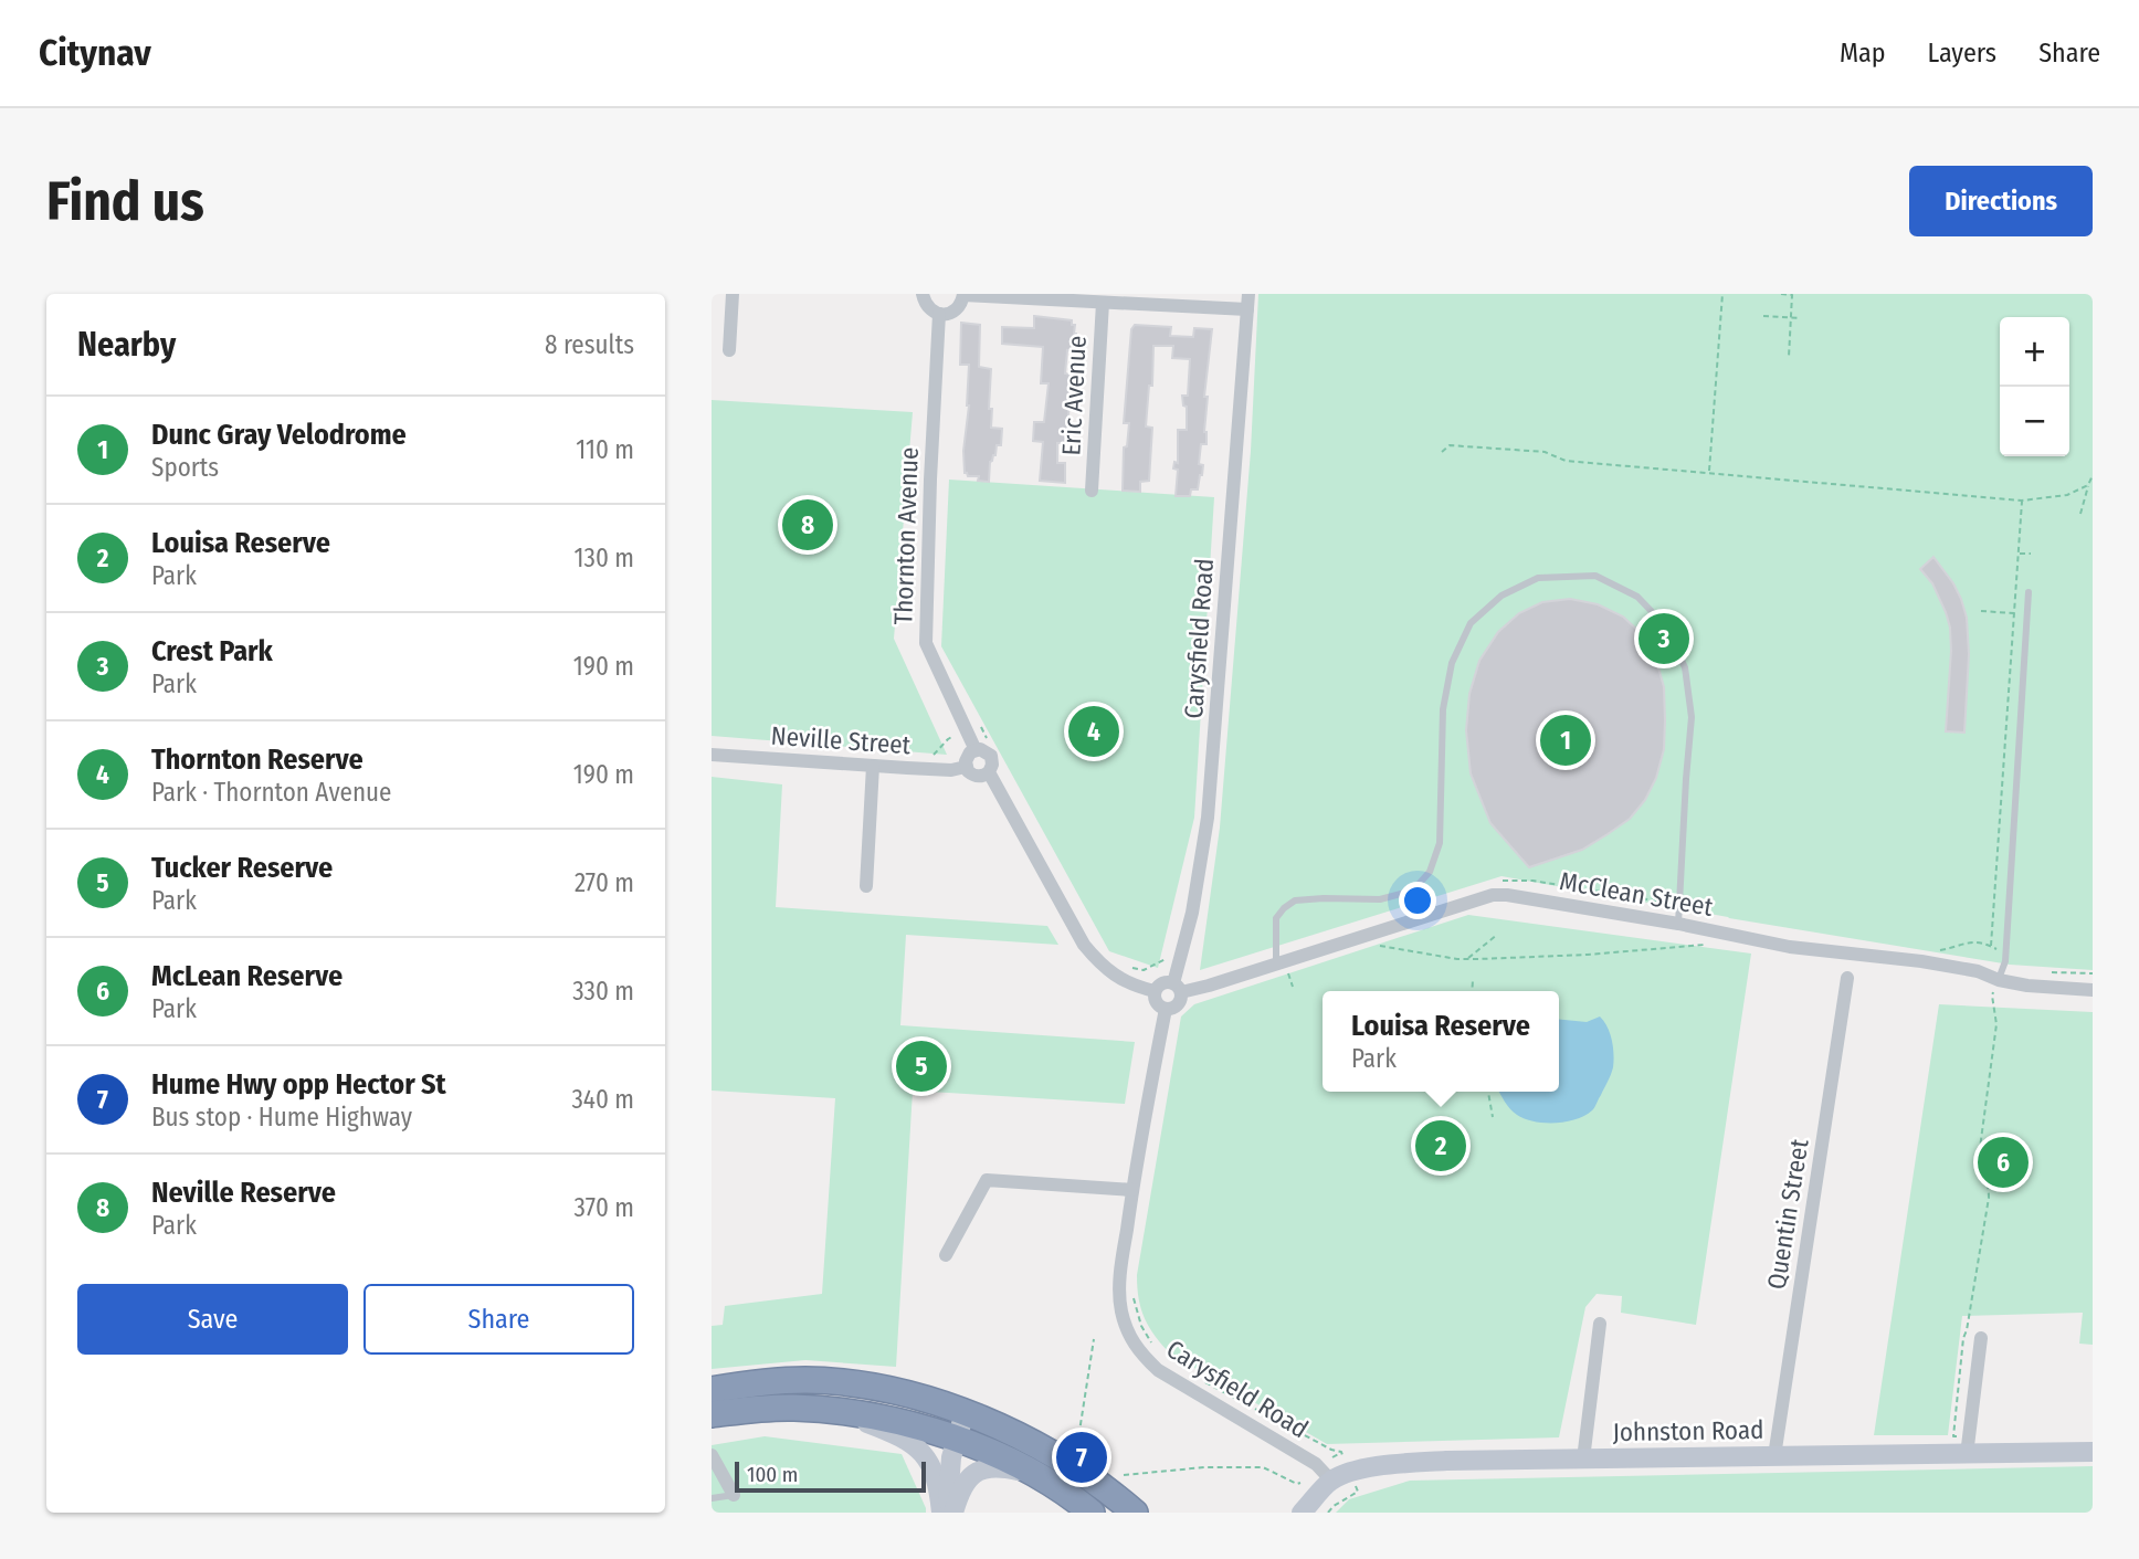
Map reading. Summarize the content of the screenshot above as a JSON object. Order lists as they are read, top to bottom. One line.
{"streets":{"street":["Eric Avenue","Thornton Avenue","Carysfield Road","Neville Street","McClean Street","Quentin Street","Johnston Road"]},"crossings":[["Thornton Avenue","Carysfield Road"],["Thornton Avenue","Neville Street"],["Thornton Avenue","McClean Street"],["Carysfield Road","McClean Street"],["Carysfield Road","Johnston Road"],["Quentin Street","Johnston Road"]],"scale_bar":"100 m","page":{"header":"Citynav","nav":["Map","Layers","Share"],"buttons":["Directions",["Save","Share"]],"title":"Find us","heading":["Nearby","8 results"],"map_buttons":["+","−"],"list":[{"mark":"1","name":"Dunc Gray Velodrome","note":"Sports","value":"110 m"},{"mark":"2","name":"Louisa Reserve","note":"Park","value":"130 m"},{"mark":"3","name":"Crest Park","note":"Park","value":"190 m"},{"mark":"4","name":"Thornton Reserve","note":"Park · Thornton Avenue","value":"190 m"},{"mark":"5","name":"Tucker Reserve","note":"Park","value":"270 m"},{"mark":"6","name":"McLean Reserve","note":"Park","value":"330 m"},{"mark":"7","name":"Hume Hwy opp Hector St","note":"Bus stop · Hume Highway","value":"340 m"},{"mark":"8","name":"Neville Reserve","note":"Park","value":"370 m"}],"pins":["8","3","4","1","5","2","6","7"],"popup":["Louisa Reserve","Park"],"scale":"100 m"}}
